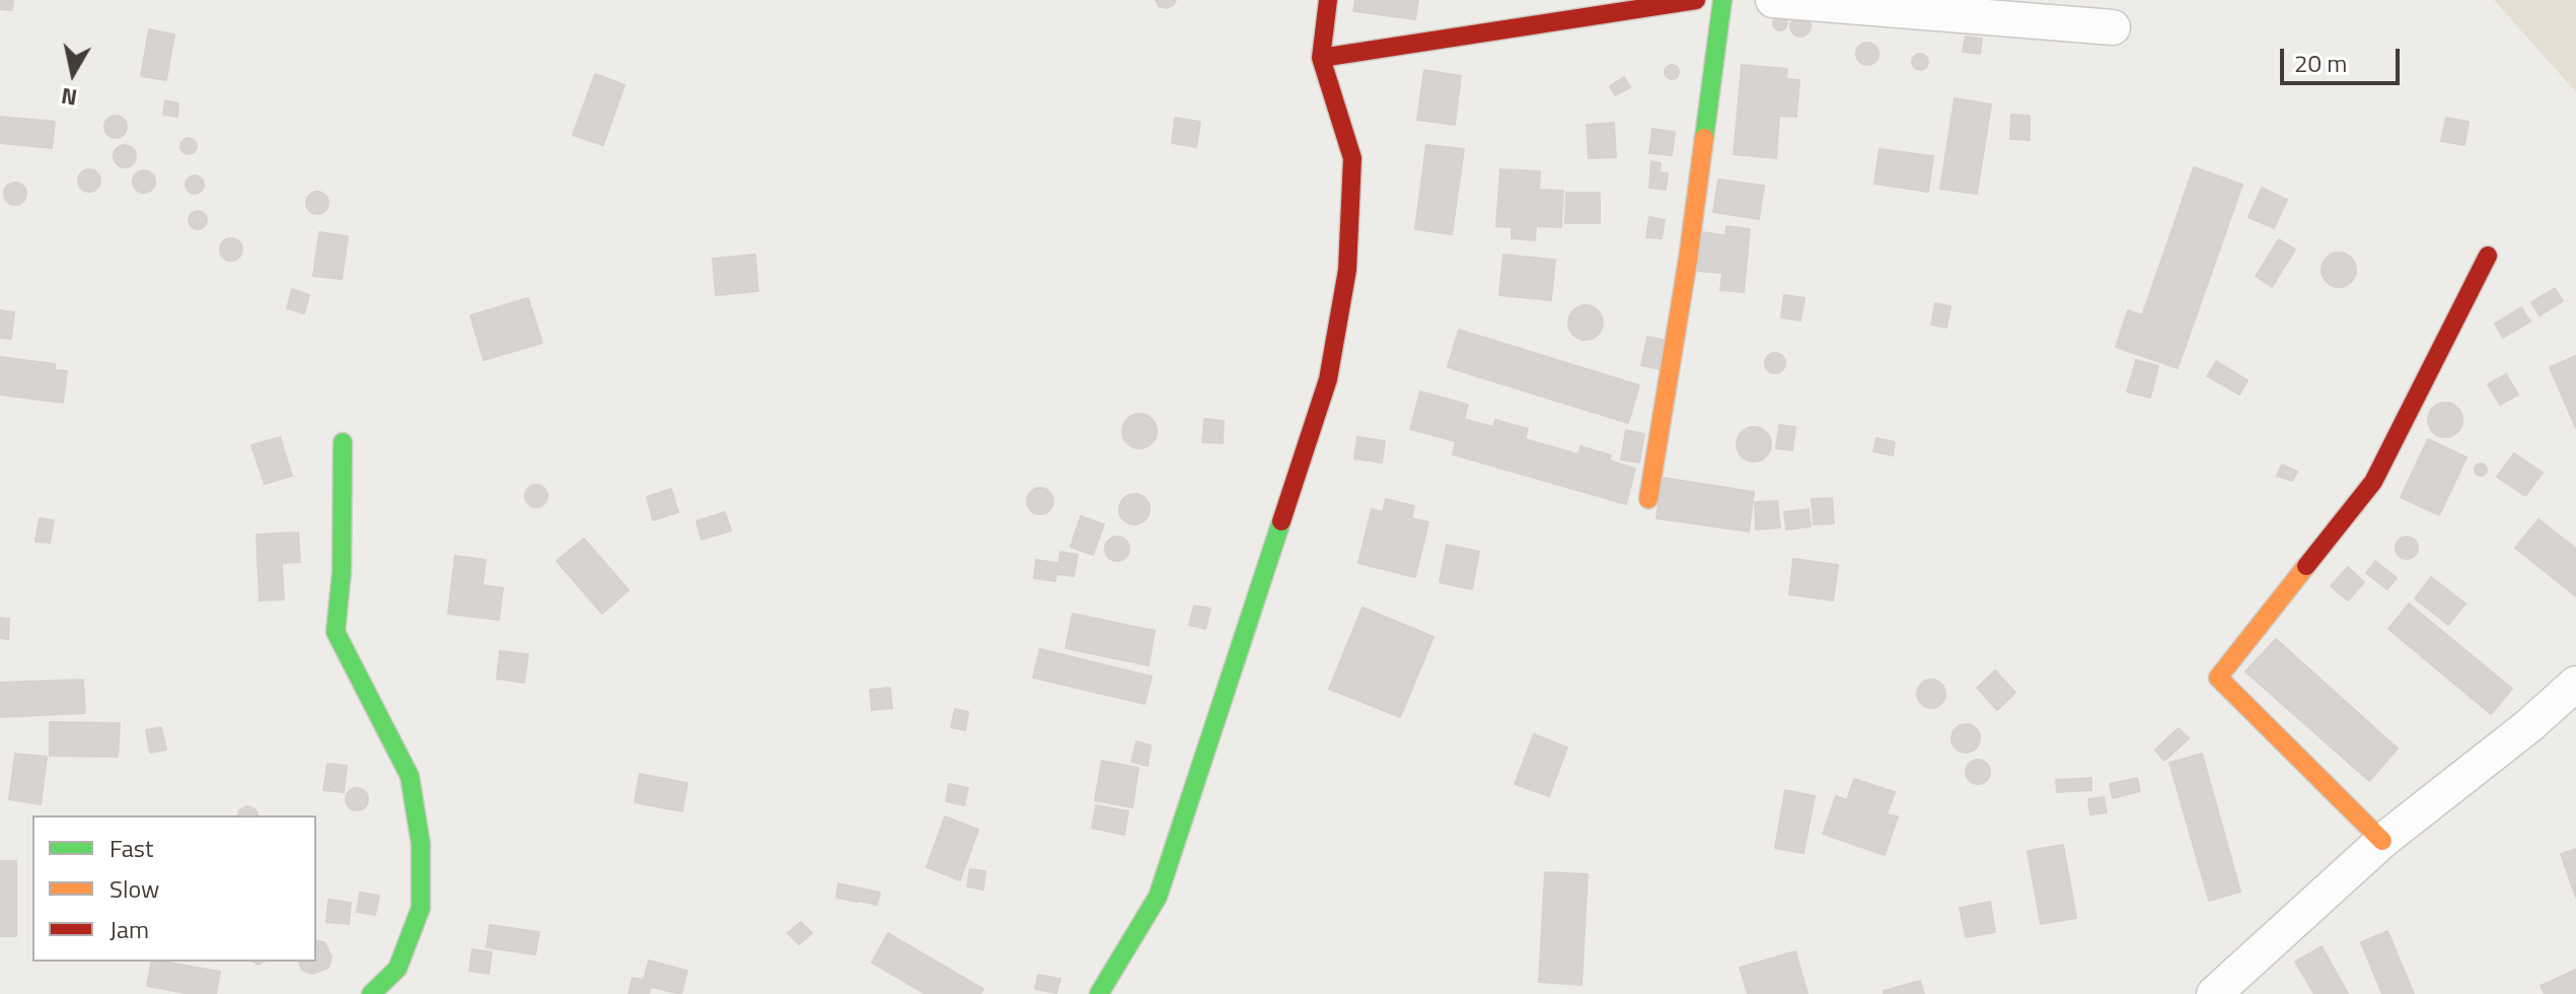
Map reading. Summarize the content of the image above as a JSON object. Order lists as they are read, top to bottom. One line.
{"legend":["Fast","Slow","Jam"],"scale_bar":"20 m","north":"bottom"}
